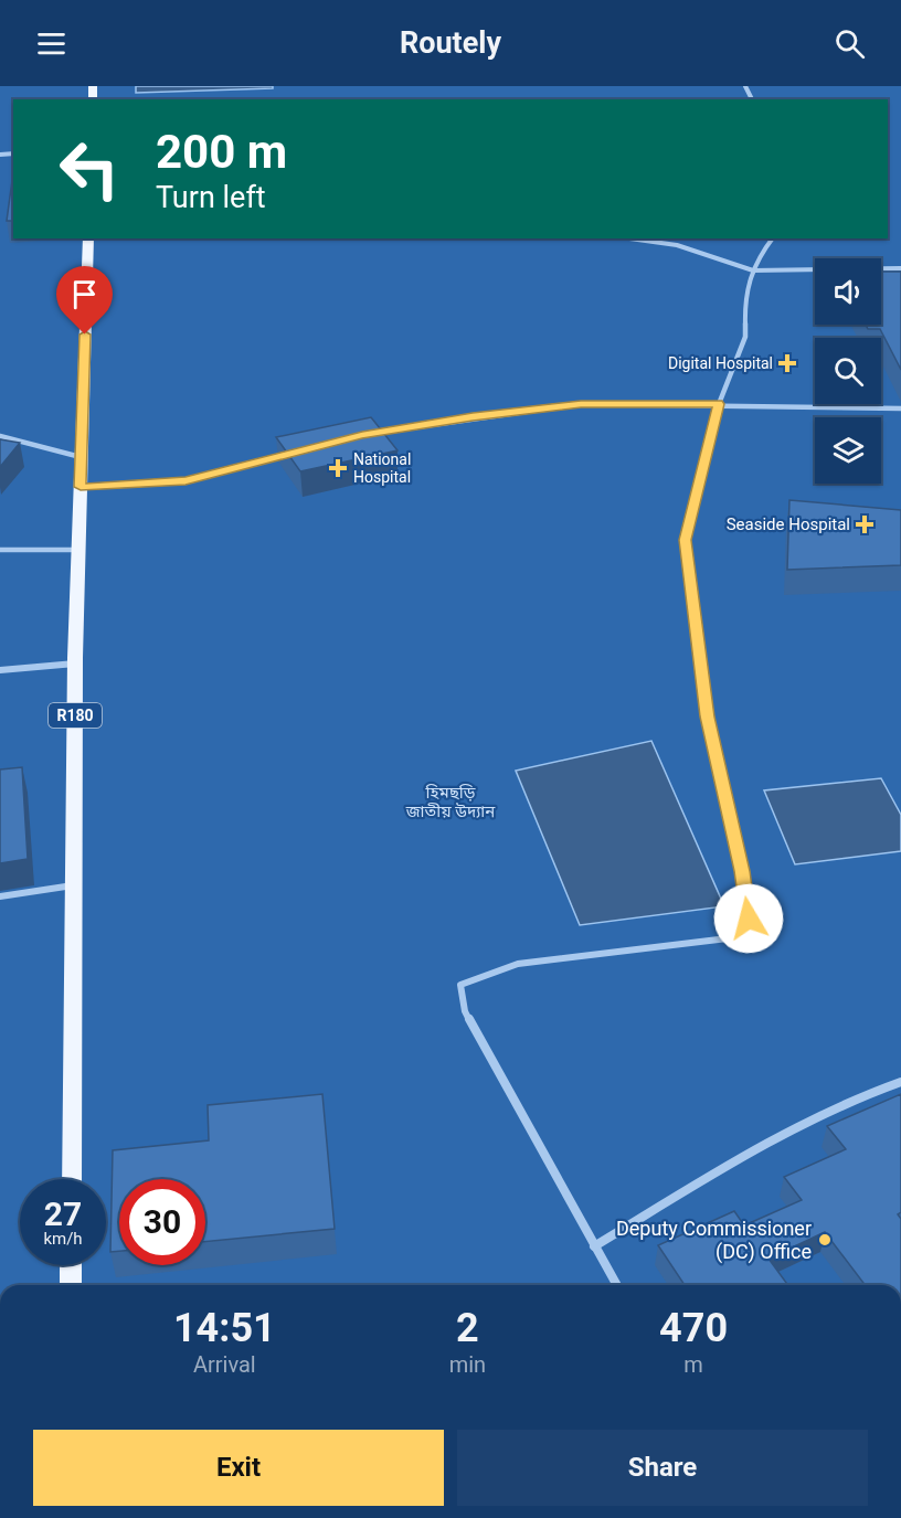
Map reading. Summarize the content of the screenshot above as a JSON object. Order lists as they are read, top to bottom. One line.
{"streets":{"main road":["R180"]},"parks":["হিমছড়ি জাতীয় উদ্যান"],"places":{"health":["Digital Hospital","National Hospital","Seaside Hospital"],"other":["Deputy Commissioner (DC) Office"]},"page":{"header":"Routely","turn":["200 m","Turn left"],"speed":"27 km/h","limit":"30","eta":["14:51","Arrival","2","min","470","m"],"buttons":["Exit","Share"]}}
